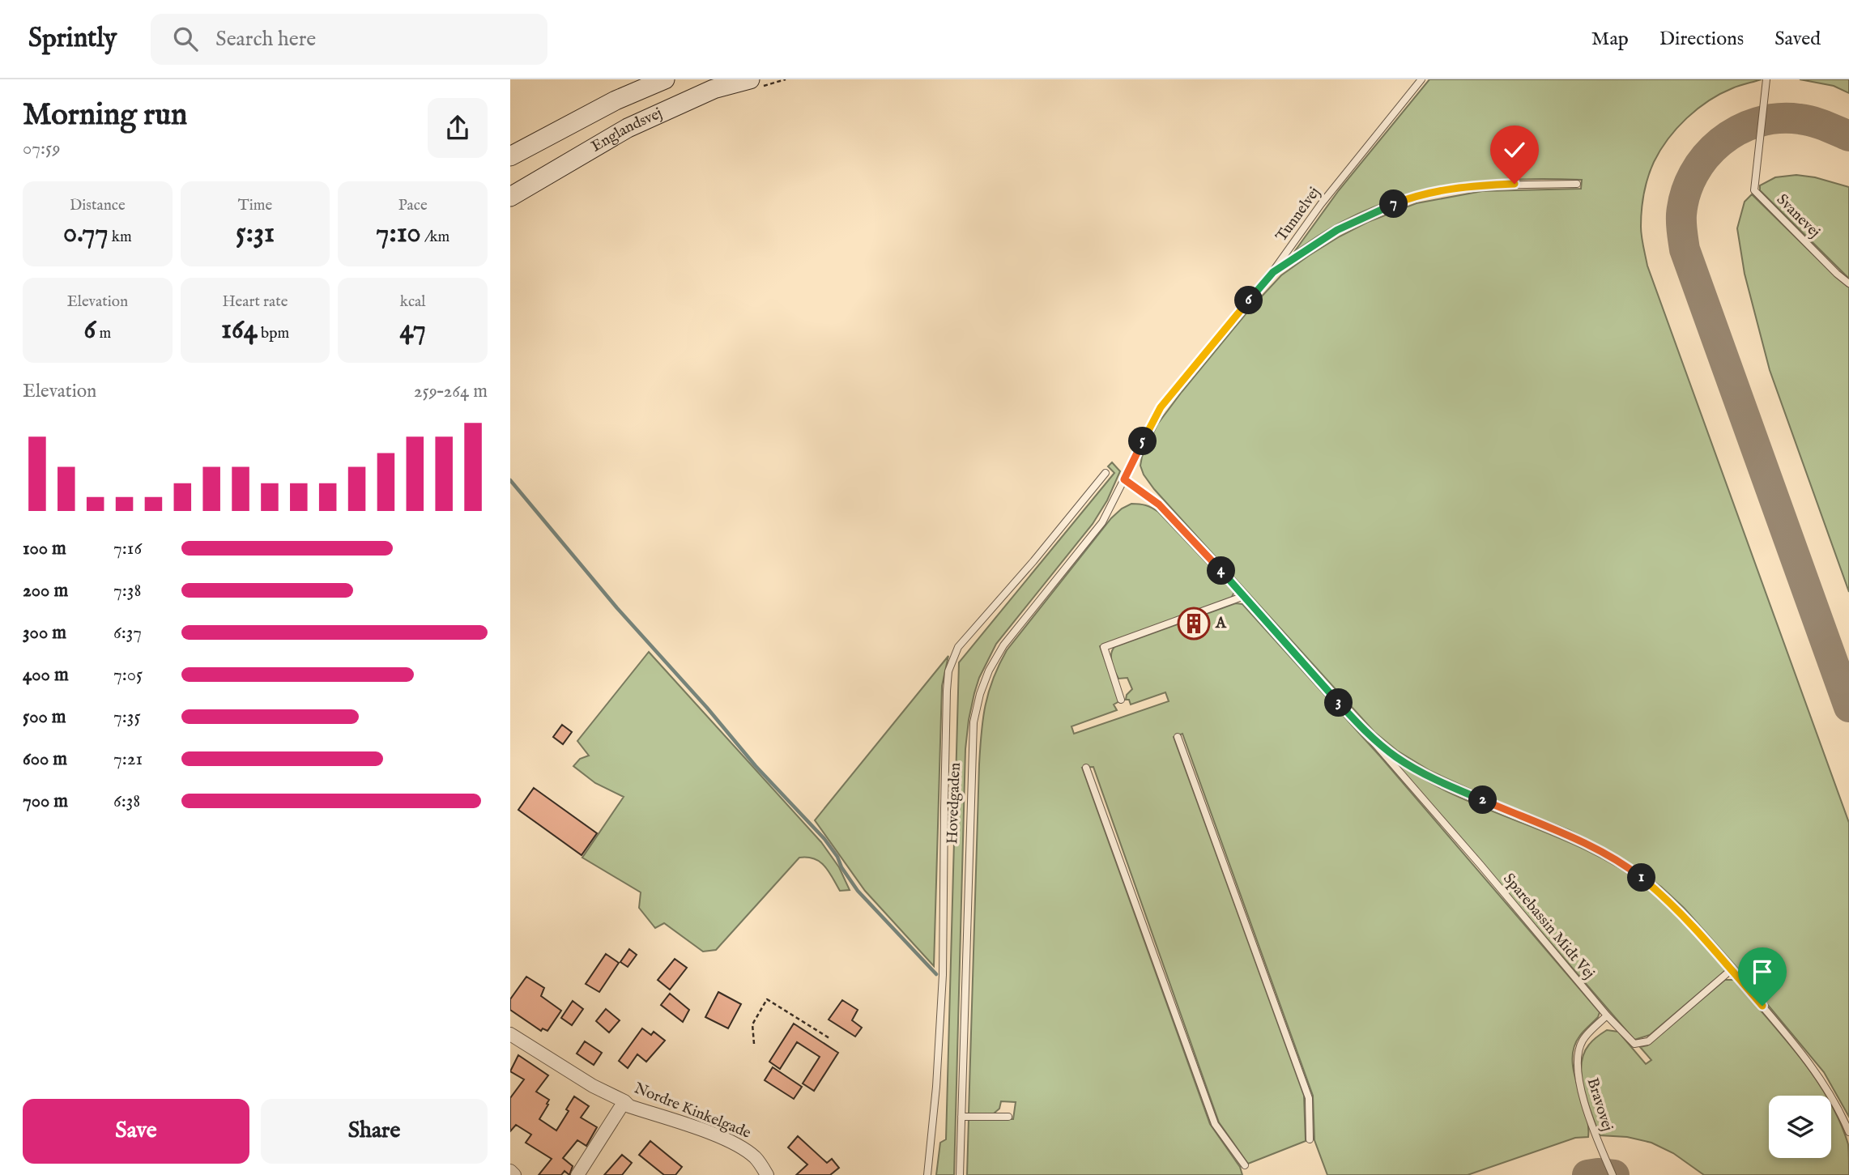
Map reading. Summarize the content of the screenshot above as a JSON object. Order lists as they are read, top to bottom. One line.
{"streets":{"main road":["Englandsvej"],"street":["Nordre Kinkelgade"],"lane":["Tunnelvej","Svanevej","Hovedgaden","Sparebassin Midt Vej","Bravovej"]},"crossings":[["Tunnelvej","Hovedgaden"],["Sparebassin Midt Vej","Bravovej"]],"places":{"building":["A"]},"page":{"header":"Sprintly","search":"Search here","nav":["Map","Directions","Saved"],"heading":["Morning run","07:59"],"stats":[["Distance","0.77 km"],["Time","5:31"],["Pace","7:10 /km"],["Elevation","6 m"],["Heart rate","164 bpm"],["kcal","47"]],"pins":["7","6","5","4","3","2","1"],"chart":["Elevation","259–264 m"],"list":[{"name":"100 m","note":"7:16"},{"name":"200 m","note":"7:38"},{"name":"300 m","note":"6:37"},{"name":"400 m","note":"7:05"},{"name":"500 m","note":"7:35"},{"name":"600 m","note":"7:21"},{"name":"700 m","note":"6:38"}],"buttons":["Save","Share"]}}
